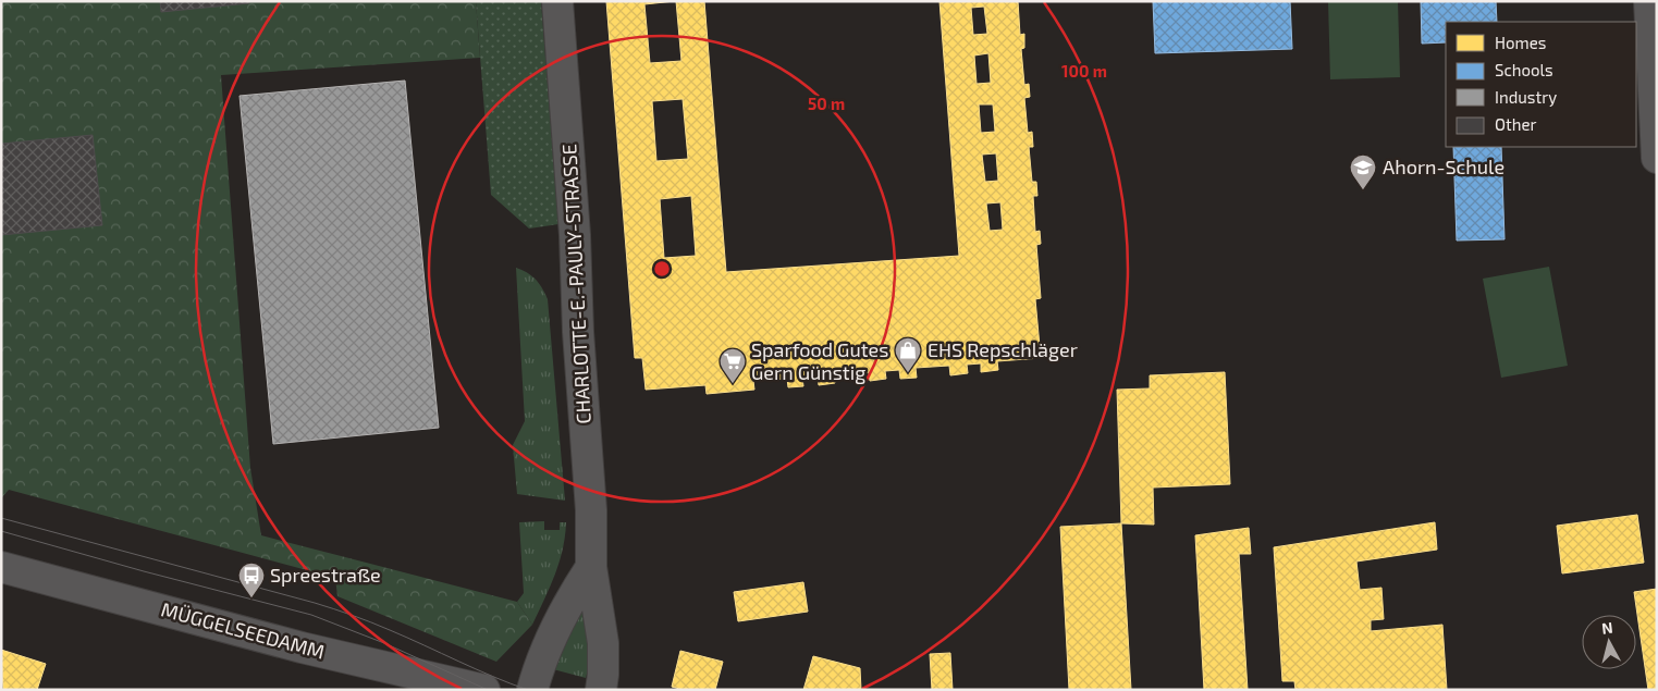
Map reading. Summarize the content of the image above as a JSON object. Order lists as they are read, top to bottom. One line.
{"streets":{"main road":["MÜGGELSEEDAMM"],"street":["CHARLOTTE-E.-PAULY-STRASSE"]},"places":{"school or university":["Ahorn-Schule"],"shop":["EHS Repschläger"],"supermarket":["Sparfood Gutes Gern Günstig"],"bus stop":["Spreestraße"]},"legend":["Homes","Schools","Industry","Other"],"north":"top","rings":["100 m","50 m"]}
